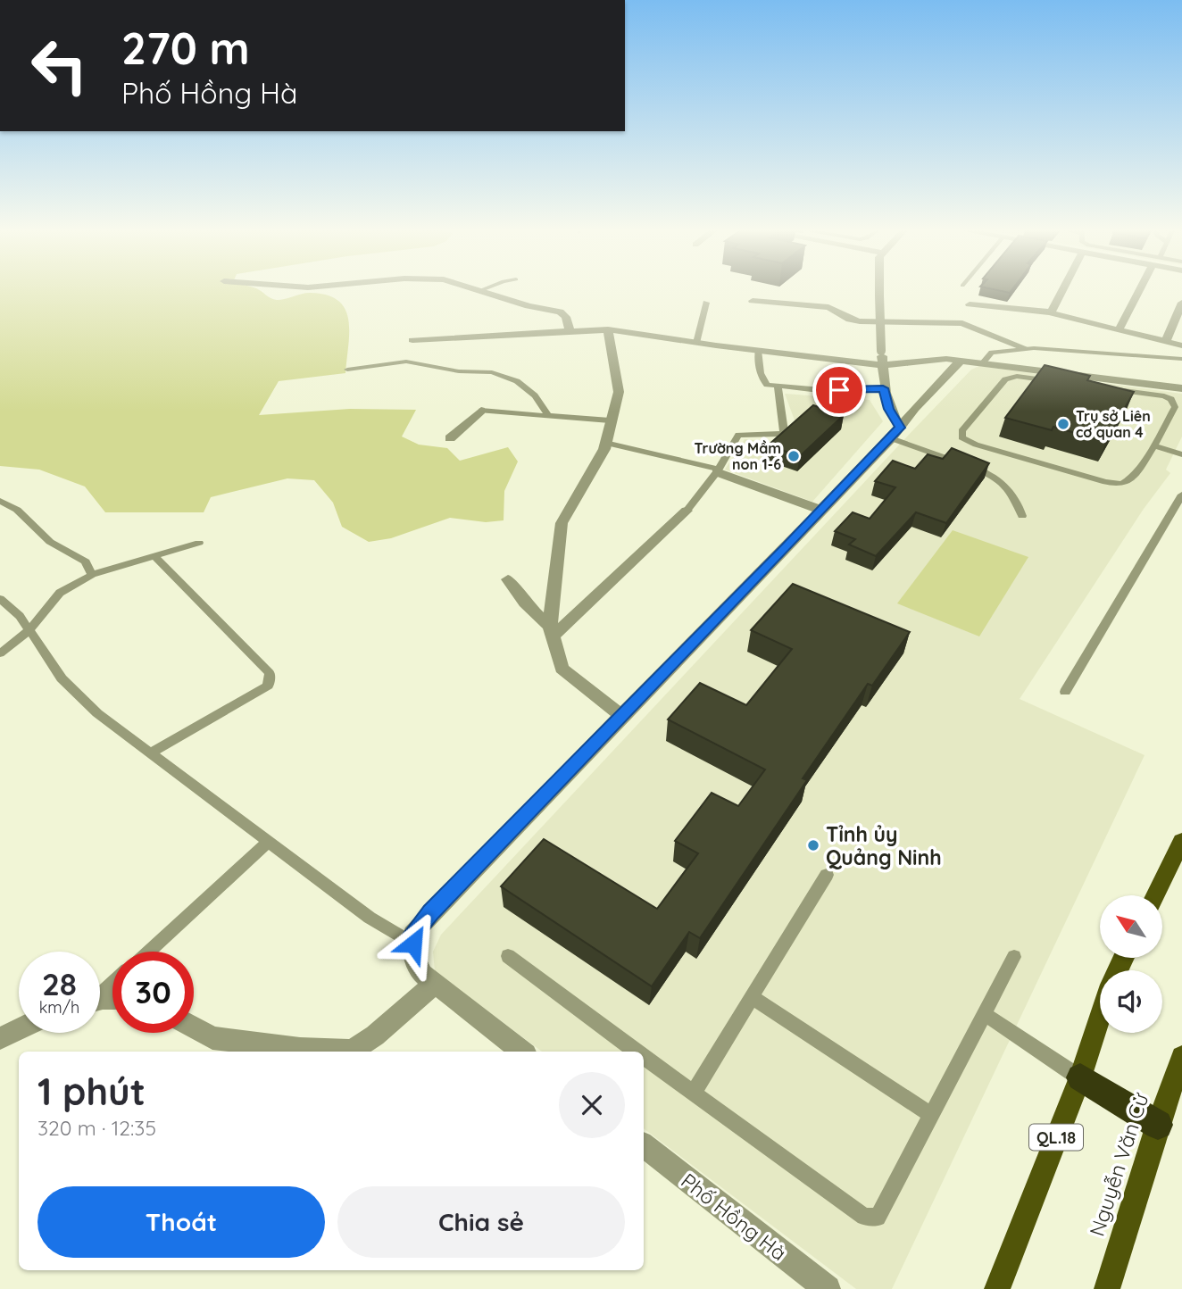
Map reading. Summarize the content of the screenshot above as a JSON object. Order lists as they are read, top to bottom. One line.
{"streets":{"main road":["QL.18","Nguyễn Văn Cừ"],"street":["Phố Hồng Hà"]},"places":["Trụ sở Liên cơ quan 4","Trường Mầm non 1-6","Tỉnh ủy Quảng Ninh"],"north":"top left","page":{"turn":["270 m","Phố Hồng Hà"],"speed":"28 km/h","limit":"30","heading":["1 phút","320 m · 12:35"],"buttons":["Thoát","Chia sẻ"]}}
